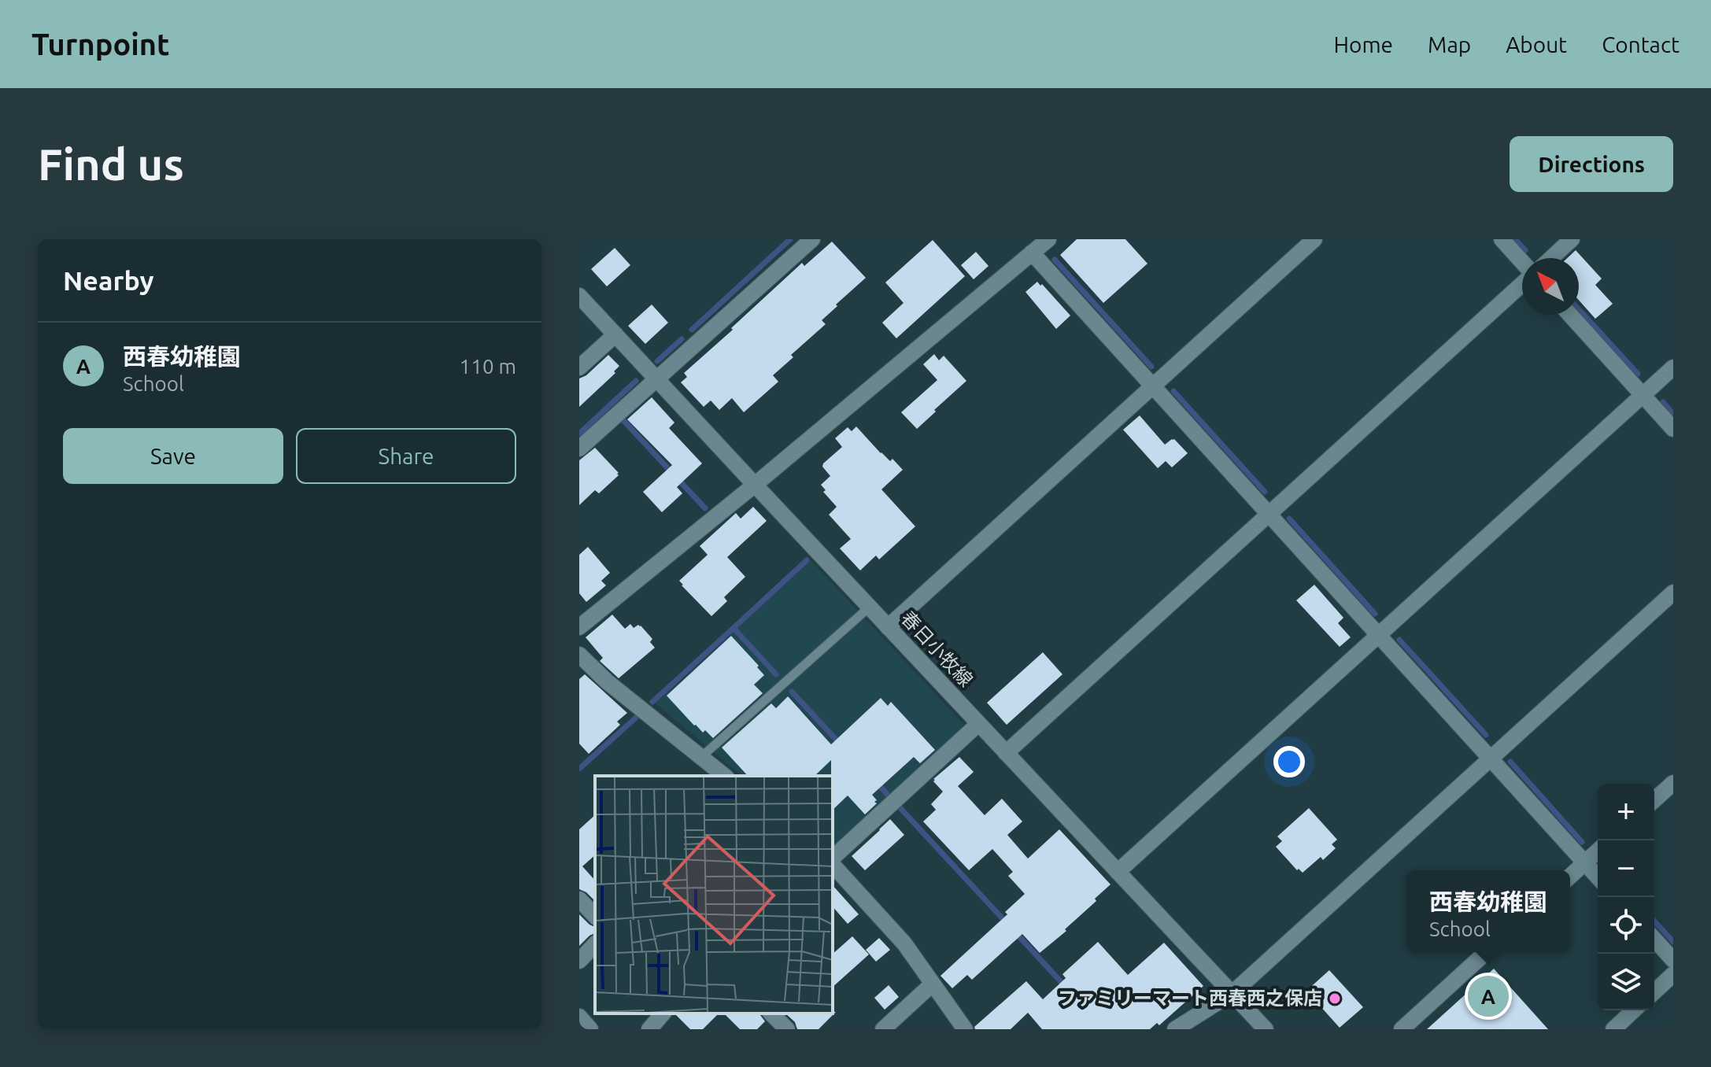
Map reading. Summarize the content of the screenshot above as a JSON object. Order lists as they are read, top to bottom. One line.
{"streets":{"street":["春日小牧線"]},"places":["ファミリーマート西春西之保店"],"north":"top left","page":{"header":"Turnpoint","nav":["Home","Map","About","Contact"],"buttons":["Directions",["Save","Share"]],"title":"Find us","heading":"Nearby","list":[{"mark":"A","name":"西春幼稚園","note":"School","value":"110 m"}],"map_buttons":["+","−"],"popup":["西春幼稚園","School"],"pins":"A"}}
